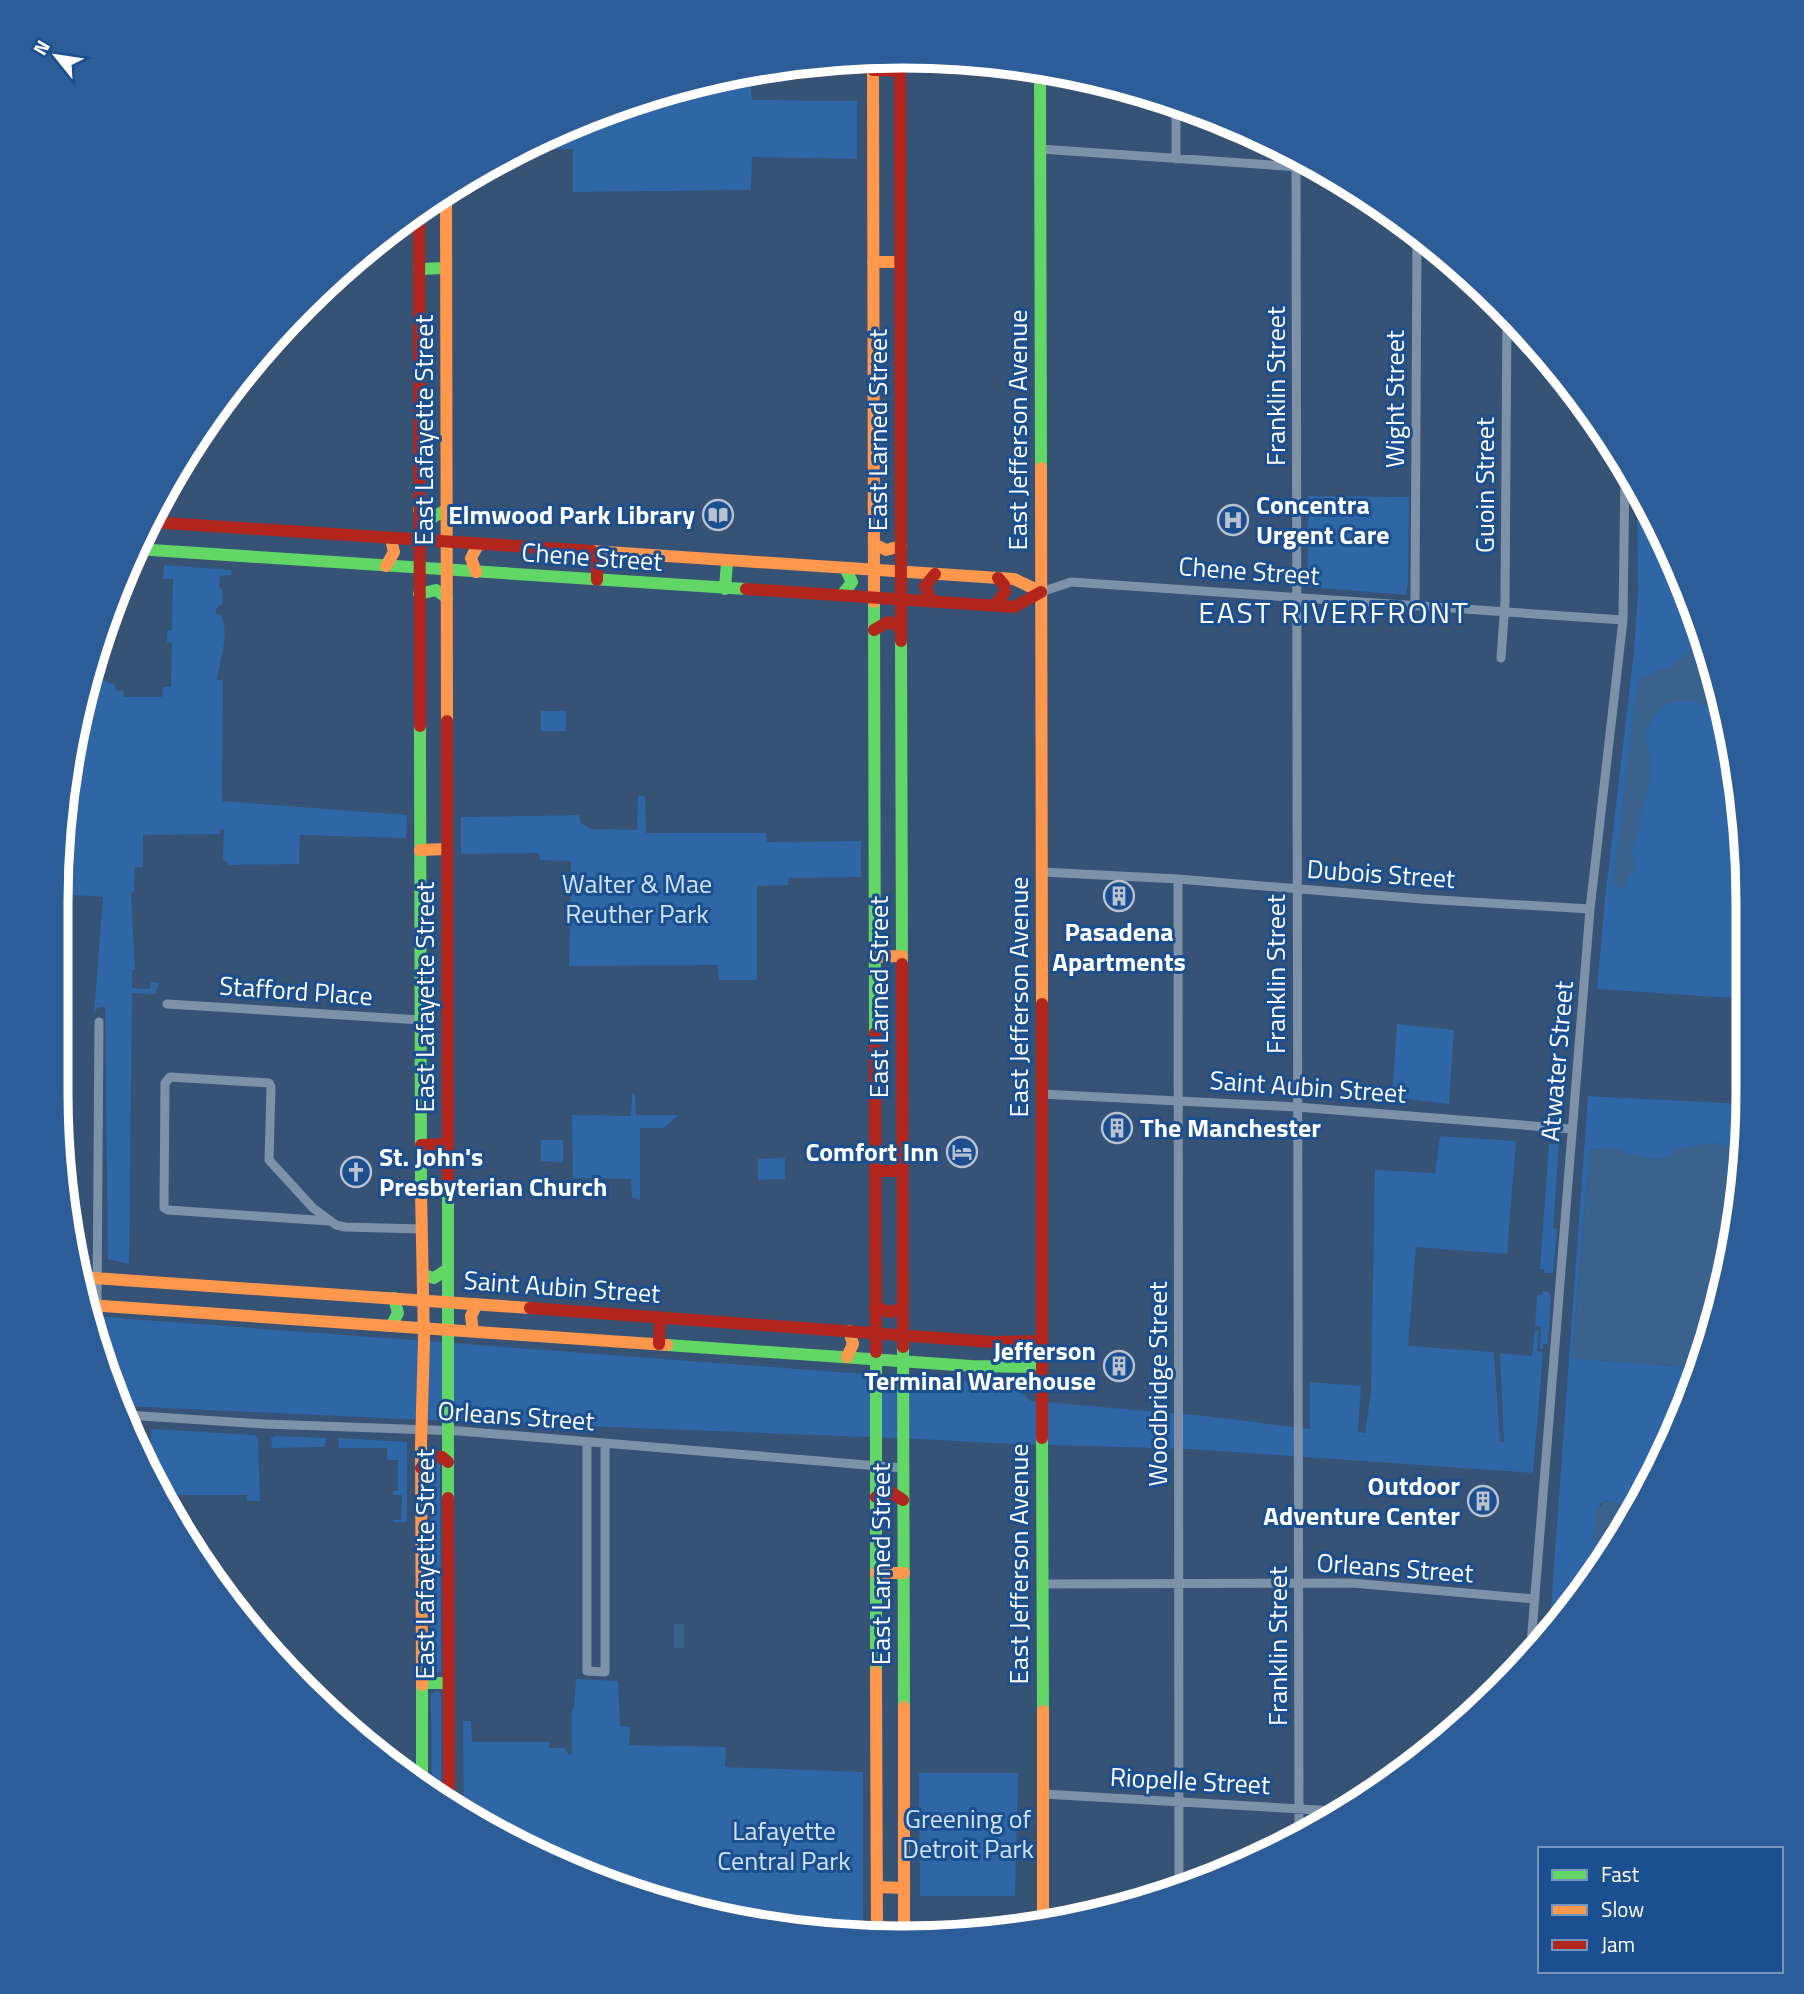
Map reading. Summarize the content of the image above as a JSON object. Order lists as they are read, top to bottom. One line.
{"streets":{"street":["Franklin Street","Wight Street","East Lafayette Street","East Larned Street","East Jefferson Avenue","Guoin Street","Chene Street","Dubois Street","Stafford Place","Atwater Street","Saint Aubin Street","Woodbridge Street","Orleans Street","Riopelle Street"]},"crossings":[["Franklin Street","Chene Street"],["Franklin Street","Dubois Street"],["Franklin Street","Saint Aubin Street"],["Franklin Street","Orleans Street"],["Franklin Street","Riopelle Street"],["Wight Street","Chene Street"],["East Lafayette Street","Chene Street"],["East Lafayette Street","Stafford Place"],["East Lafayette Street","Saint Aubin Street"],["East Lafayette Street","Orleans Street"],["East Larned Street","Chene Street"],["East Larned Street","Saint Aubin Street"],["East Larned Street","Orleans Street"],["East Jefferson Avenue","Chene Street"],["East Jefferson Avenue","Dubois Street"],["East Jefferson Avenue","Saint Aubin Street"],["East Jefferson Avenue","Orleans Street"],["East Jefferson Avenue","Riopelle Street"],["Guoin Street","Chene Street"],["Chene Street","Atwater Street"],["Dubois Street","Atwater Street"],["Dubois Street","Woodbridge Street"],["Atwater Street","Saint Aubin Street"],["Atwater Street","Orleans Street"],["Saint Aubin Street","Woodbridge Street"],["Woodbridge Street","Orleans Street"],["Woodbridge Street","Riopelle Street"]],"districts":["EAST RIVERFRONT"],"parks":["Walter & Mae Reuther Park","Greening of Detroit Park","Lafayette Central Park"],"places":{"library":["Elmwood Park Library"],"hospital":["Concentra Urgent Care"],"building":["Pasadena Apartments","The Manchester","Jefferson Terminal Warehouse","Outdoor Adventure Center"],"hotel":["Comfort Inn"],"church":["St. John's Presbyterian Church"]},"legend":["Fast","Slow","Jam"],"north":"top left"}
